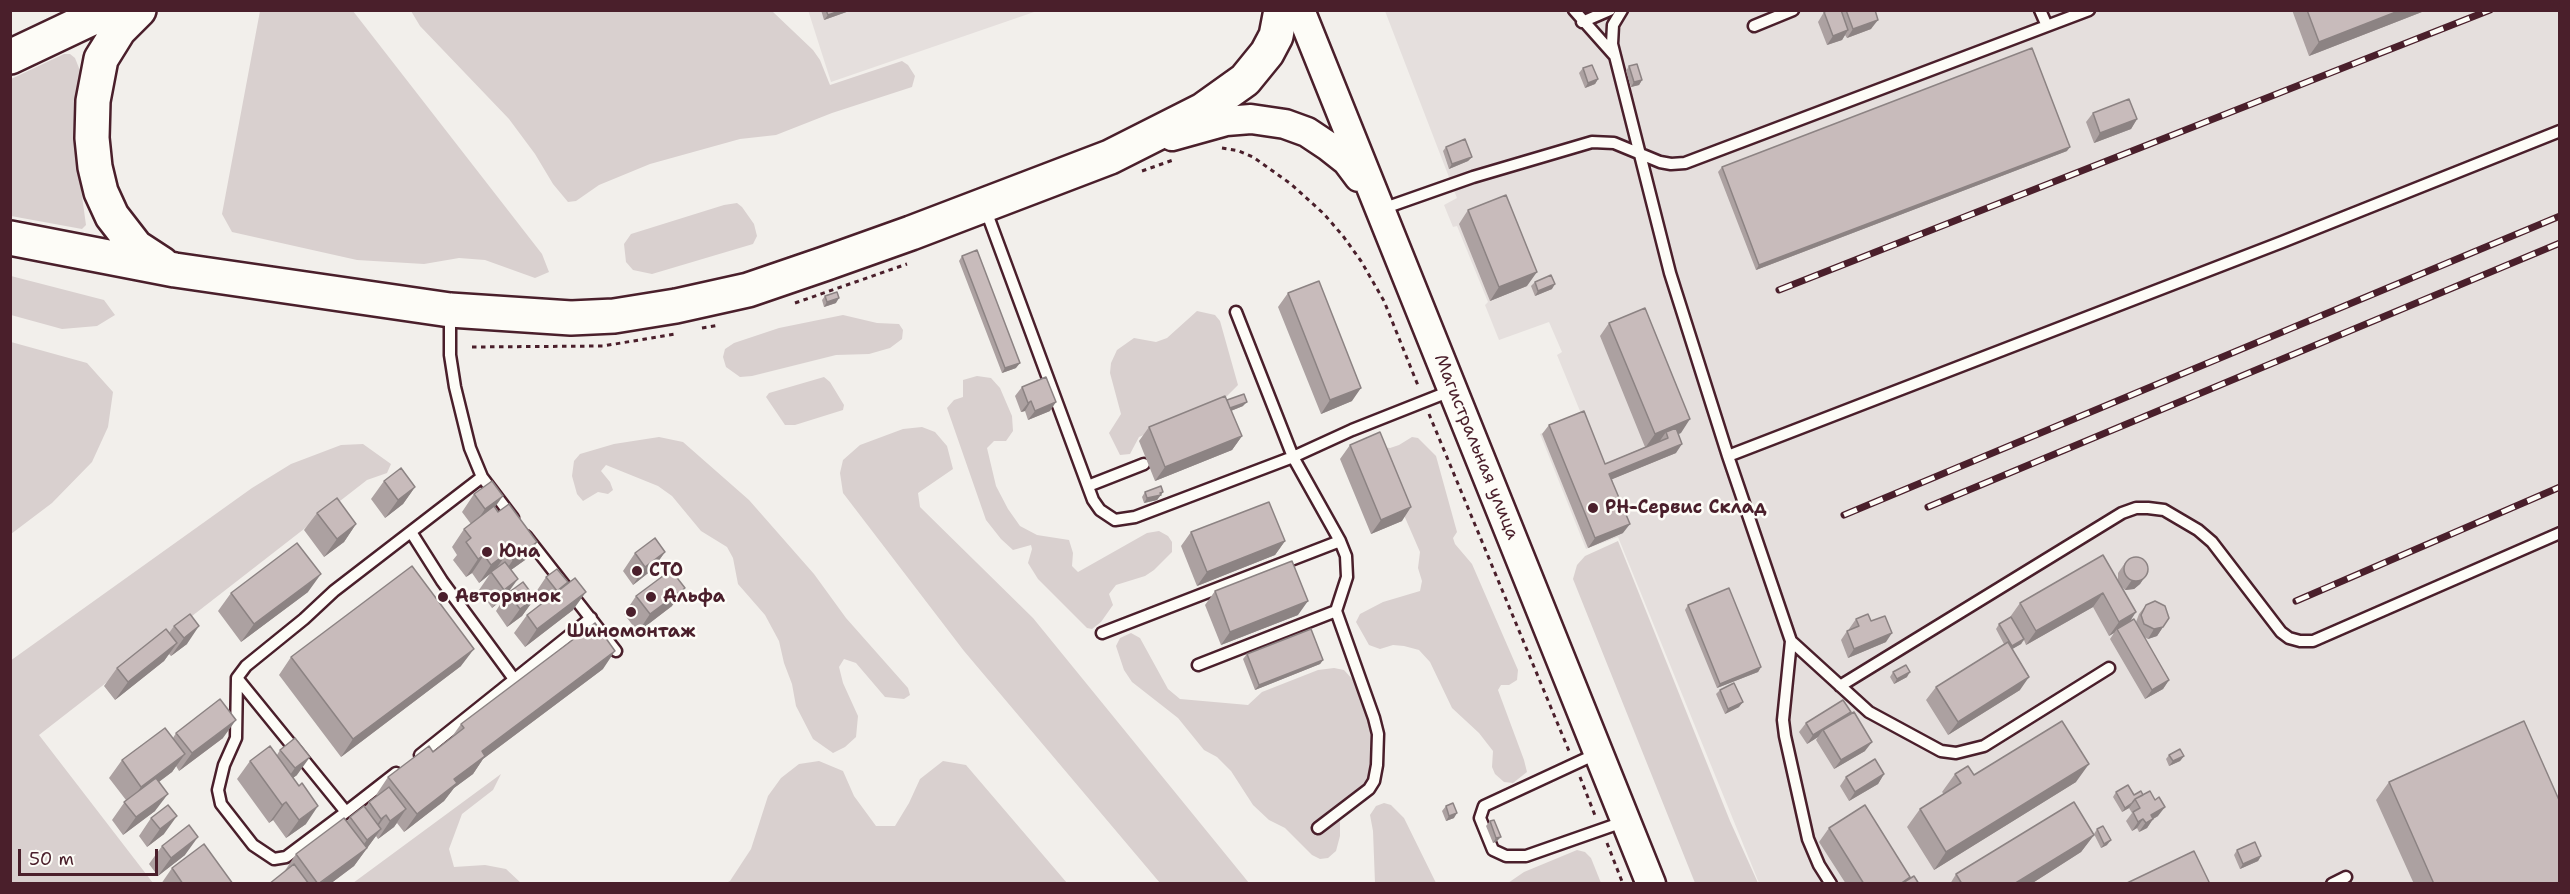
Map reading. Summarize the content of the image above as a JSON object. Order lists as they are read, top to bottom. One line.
{"streets":{"main road":["Магистральная улица"]},"places":["РН-Сервис Cклад","Юна","СТО","Авторынок","Альфа","Шиномонтаж"],"scale_bar":"50 m"}
